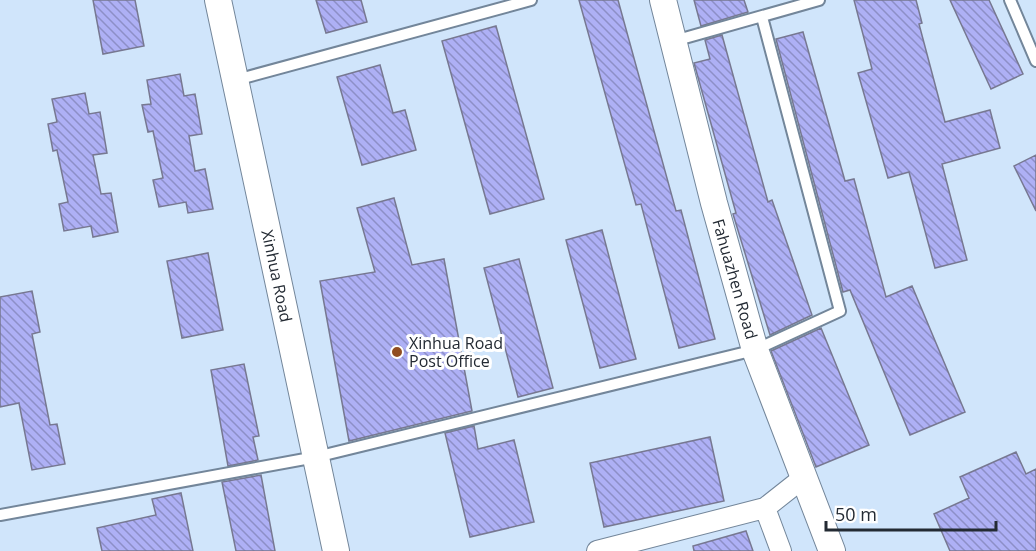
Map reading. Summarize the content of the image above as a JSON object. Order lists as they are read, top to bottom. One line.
{"streets":{"street":["Xinhua Road","Fahuazhen Road"]},"places":["Xinhua Road Post Office"],"scale_bar":"50 m"}
